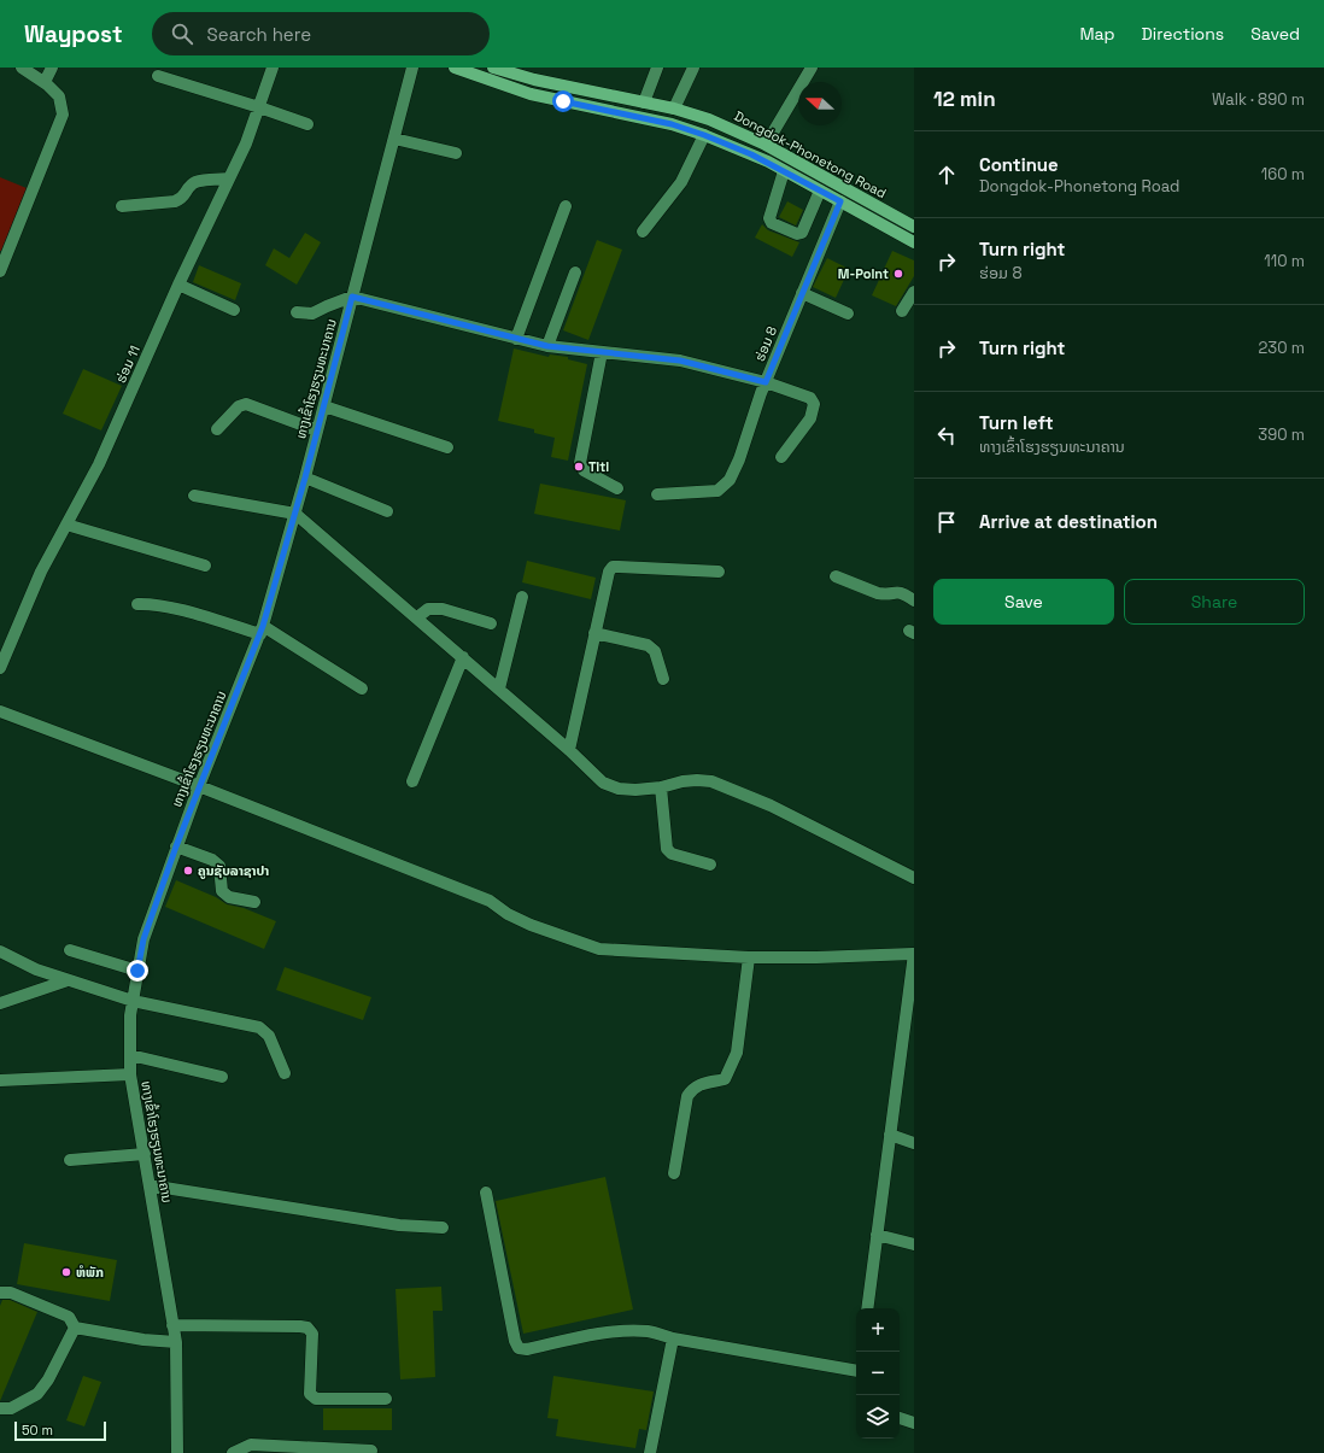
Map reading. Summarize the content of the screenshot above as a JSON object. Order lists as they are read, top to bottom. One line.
{"streets":{"main road":["Dongdok-Phonetong Road"],"street":["ຮ່ອມ 8","ຮ່ອມ 11","ທາງເຂົ້າໂຮງຮຽນທະນາຄານ"]},"crossings":[["Dongdok-Phonetong Road","ຮ່ອມ 8"]],"places":["M-Point","Titi","ຄູນຊັບລາຊາປາ","ຫໍພັກ"],"scale_bar":"50 m","north":"left","page":{"header":"Waypost","search":"Search here","nav":["Map","Directions","Saved"],"heading":["12 min","Walk · 890 m"],"list":[["Continue","Dongdok-Phonetong Road","160 m"],["Turn right","ຮ່ອມ 8","110 m"],["Turn right","230 m"],["Turn left","ທາງເຂົ້າໂຮງຮຽນທະນາຄານ","390 m"],"Arrive at destination"],"buttons":["Save","Share"],"map_buttons":["+","−"],"scale":"50 m"}}
